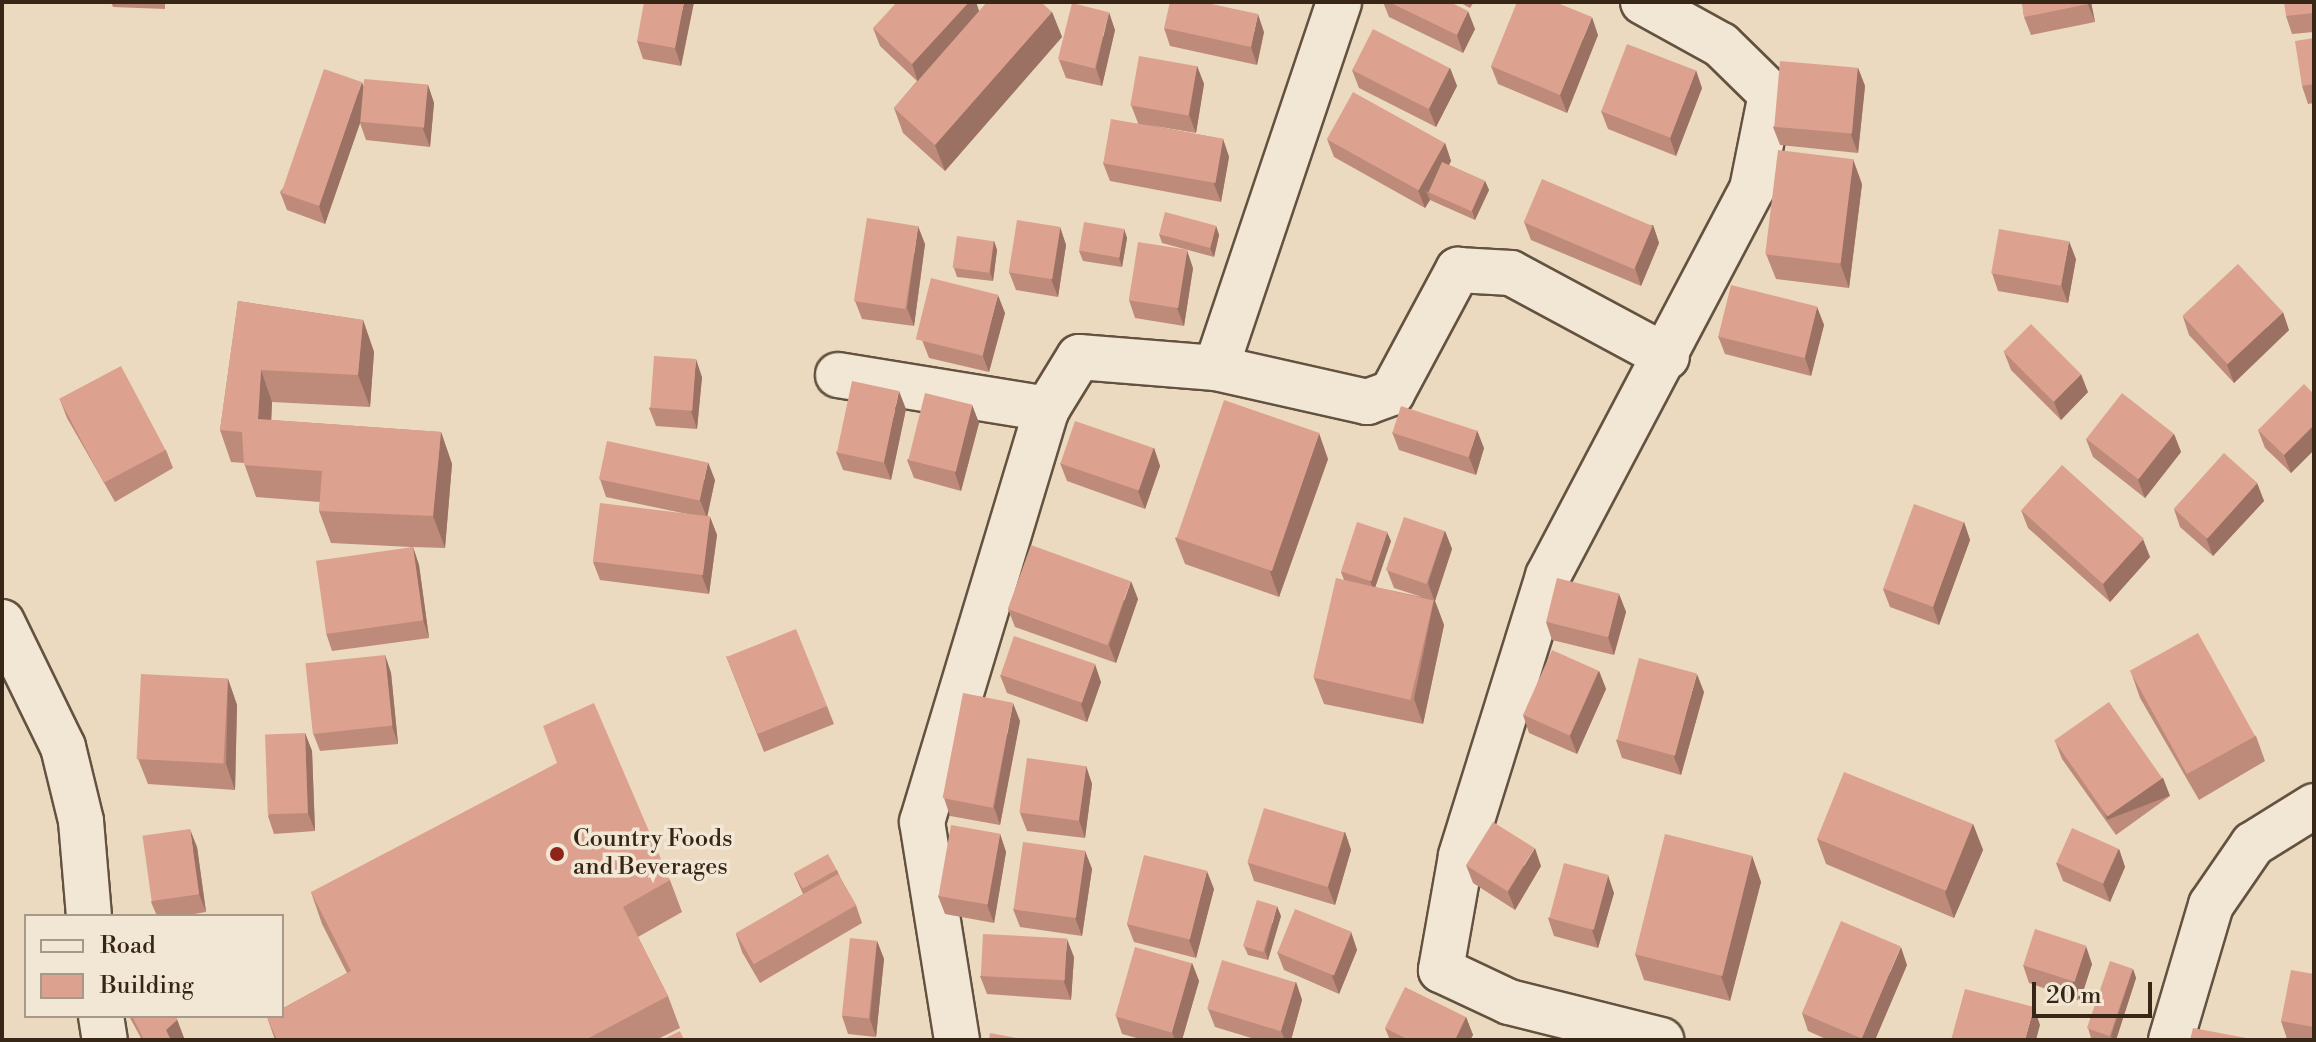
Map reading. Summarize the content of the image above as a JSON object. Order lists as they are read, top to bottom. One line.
{"places":["Country Foods and Beverages"],"legend":["Road","Building"],"scale_bar":"20 m"}
